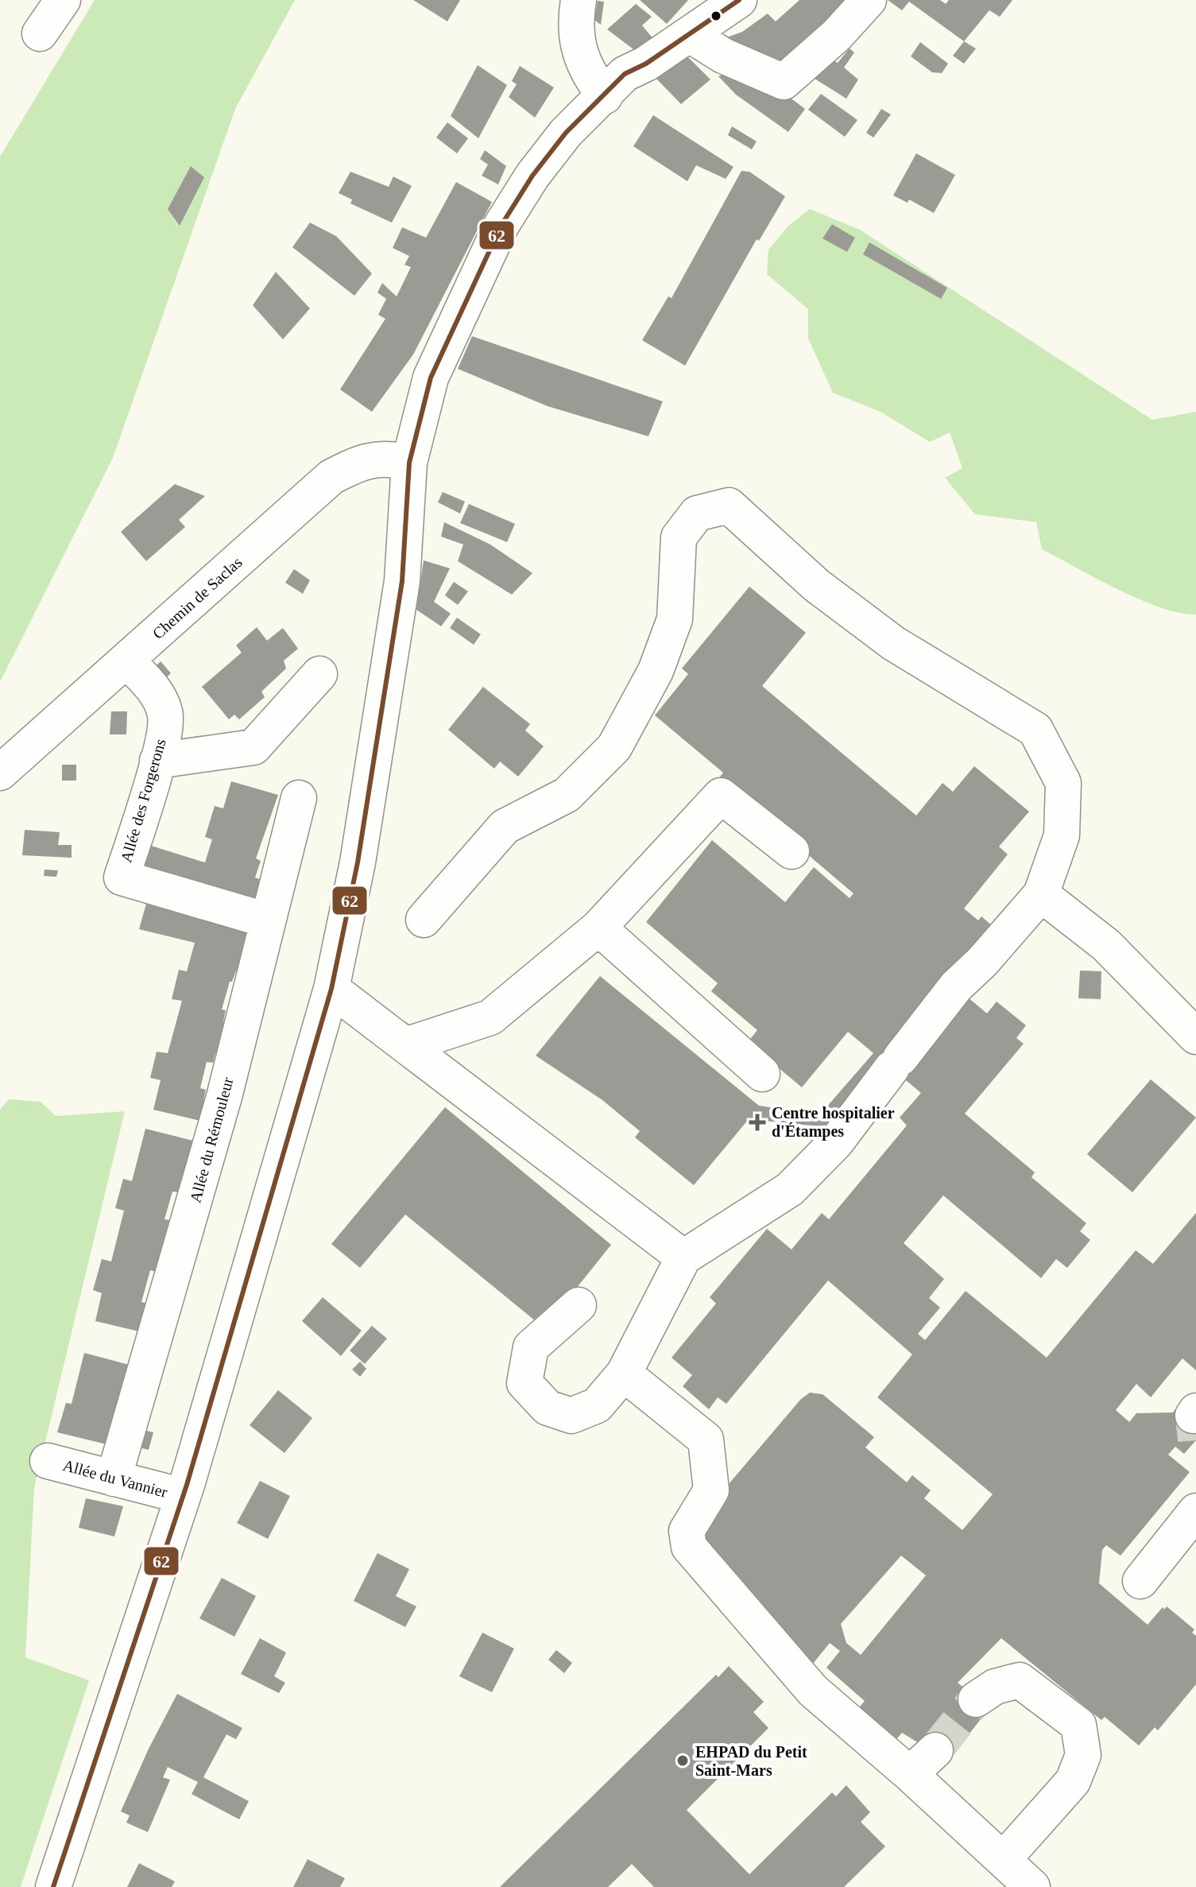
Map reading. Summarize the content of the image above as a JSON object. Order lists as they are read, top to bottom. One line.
{"streets":{"street":["Chemin de Saclas","Allée des Forgerons","Allée du Rémouleur","Allée du Vannier"]},"crossings":[["Chemin de Saclas","Allée des Forgerons"],["Allée des Forgerons","Allée du Rémouleur"],["Allée du Rémouleur","Allée du Vannier"]],"places":{"health":["Centre hospitalier d'Étampes"],"other":["EHPAD du Petit Saint-Mars"]},"lines":["transit line 62"]}
